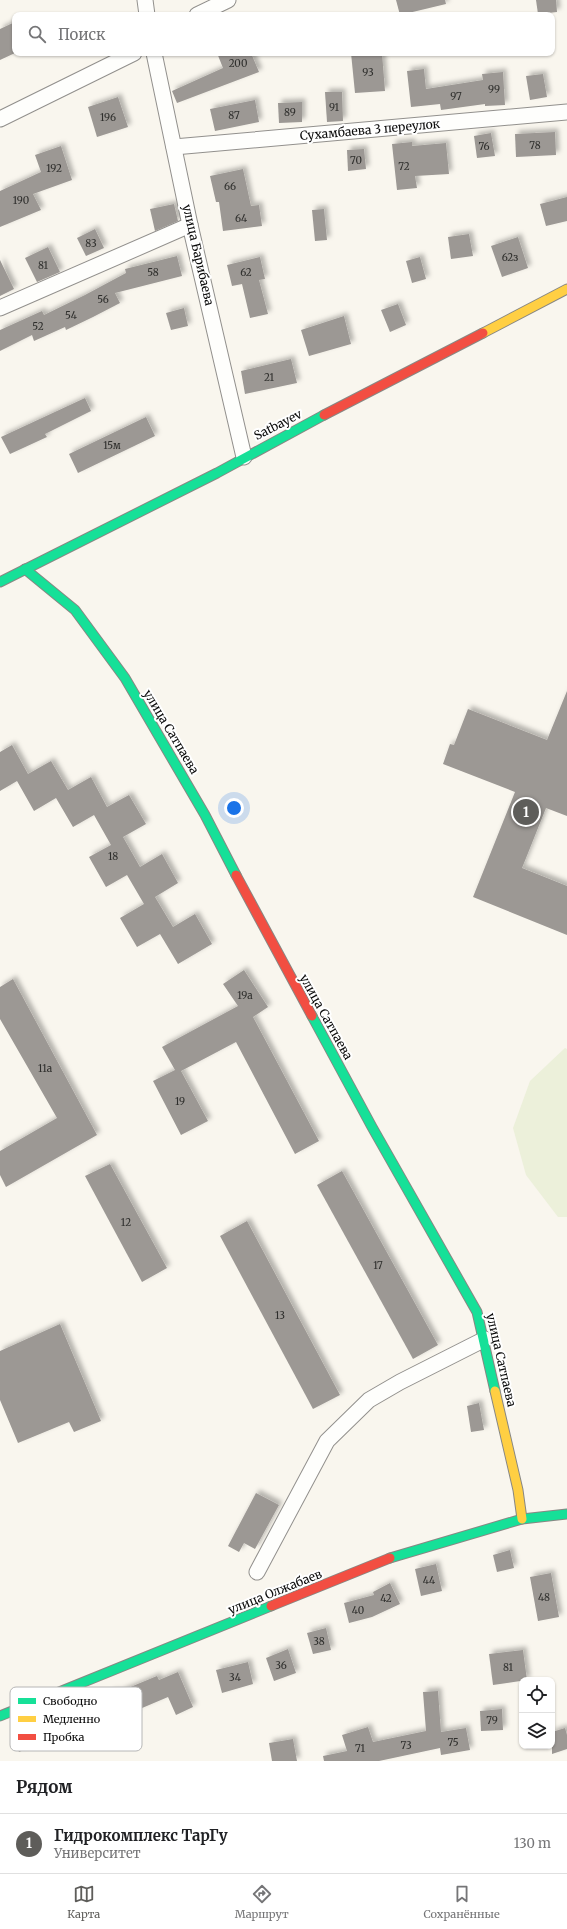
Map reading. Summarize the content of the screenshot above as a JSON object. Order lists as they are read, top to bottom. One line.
{"streets":{"street":["Сухамбаева 3 переулок","улица Барибаева","Satbayev","улица Сатпаева","улица Олжабаев"]},"crossings":[["Сухамбаева 3 переулок","улица Барибаева"],["улица Барибаева","Satbayev"],["Satbayev","улица Сатпаева"],["улица Сатпаева","улица Олжабаев"]],"house_numbers":["200","93","99","97","91","89","87","196","78","76","70","72","192","66","190","64","83","62з","81","58","62","56","54","52","21","15м","18","19а","11а","19","12","17","13","44","48","42","40","38","36","81","34","79","75","73","71"],"legend":["Свободно","Медленно","Пробка"],"page":{"search":"Поиск","pins":"1","heading":"Рядом","list":[{"mark":"1","name":"Гидрокомплекс ТарГу","note":"Университет","value":"130 m"}],"nav":["Карта","Маршрут","Сохранённые"]}}
